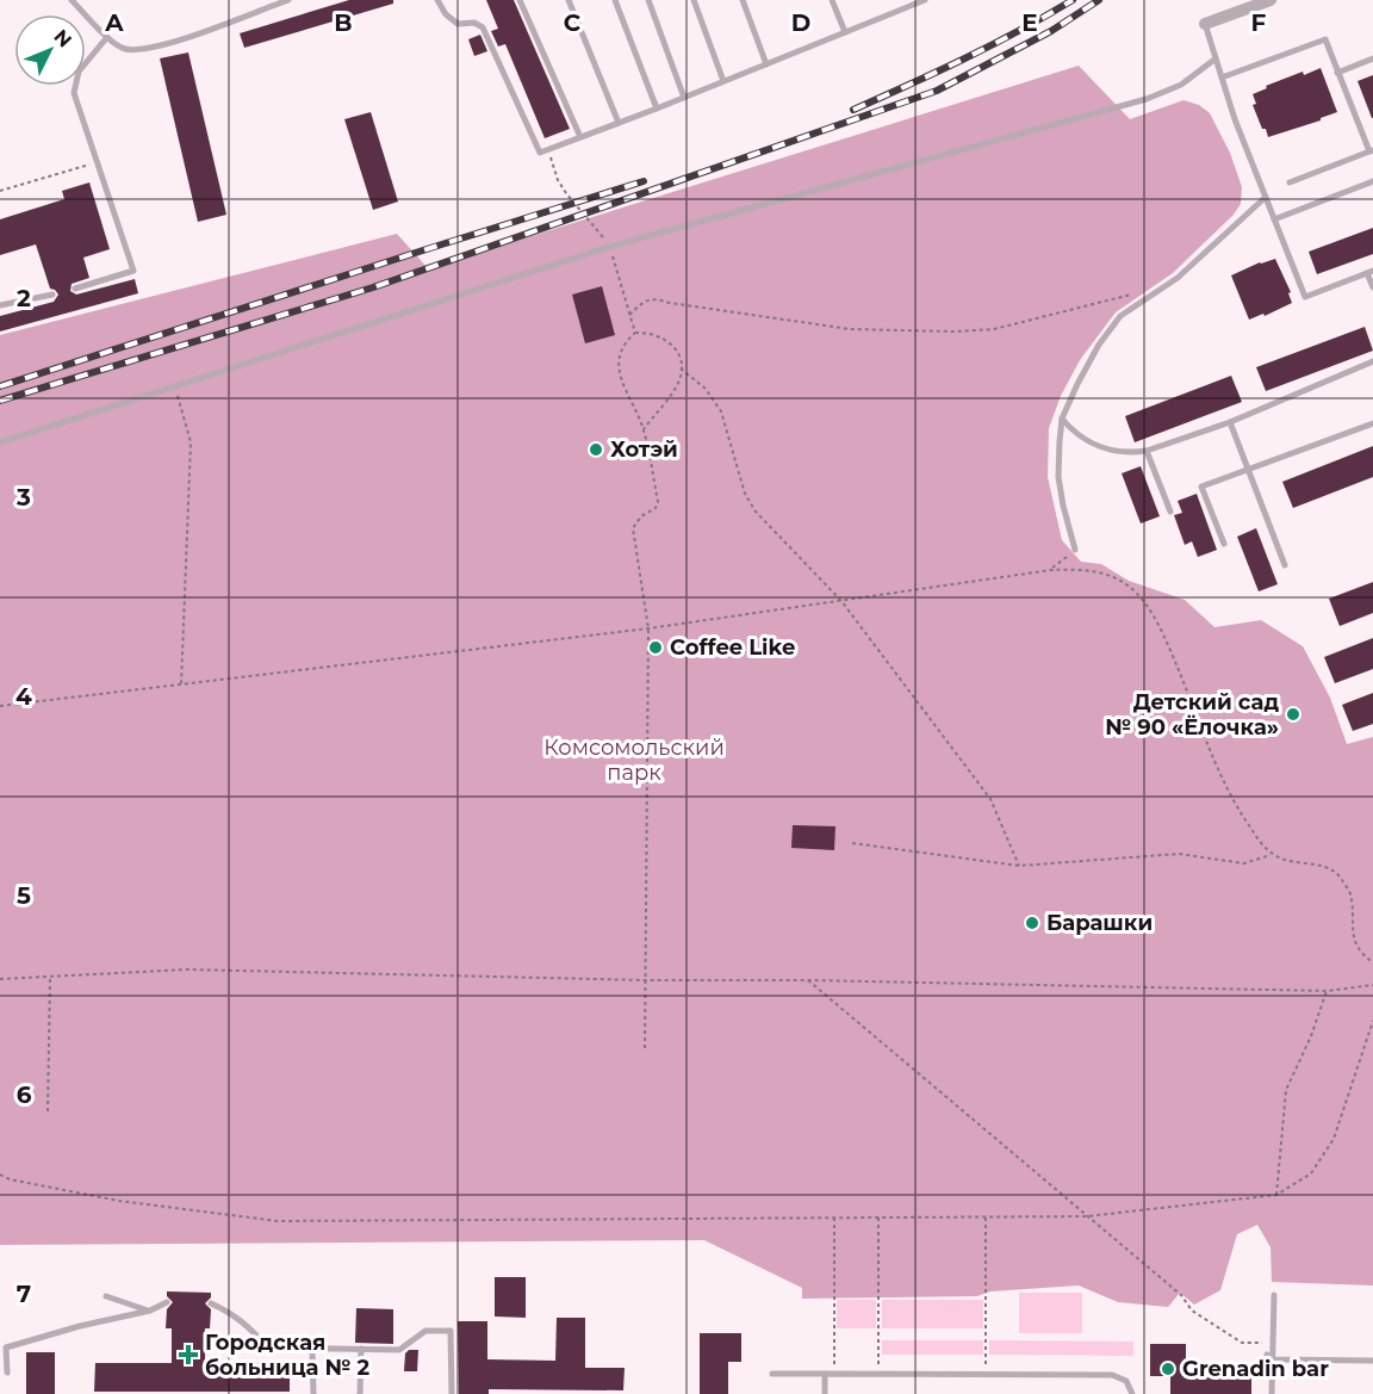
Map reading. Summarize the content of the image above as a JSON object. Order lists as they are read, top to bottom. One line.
{"parks":["Комсомольский парк"],"places":{"other":["Хотэй","Coffee Like","Детский сад № 90 «Ёлочка»","Барашки","Grenadin bar"],"health":["Городская больница № 2"]},"north":"top right","grid":{"columns":["A","B","C","D","E","F"],"rows":["2","3","4","5","6","7"]}}
